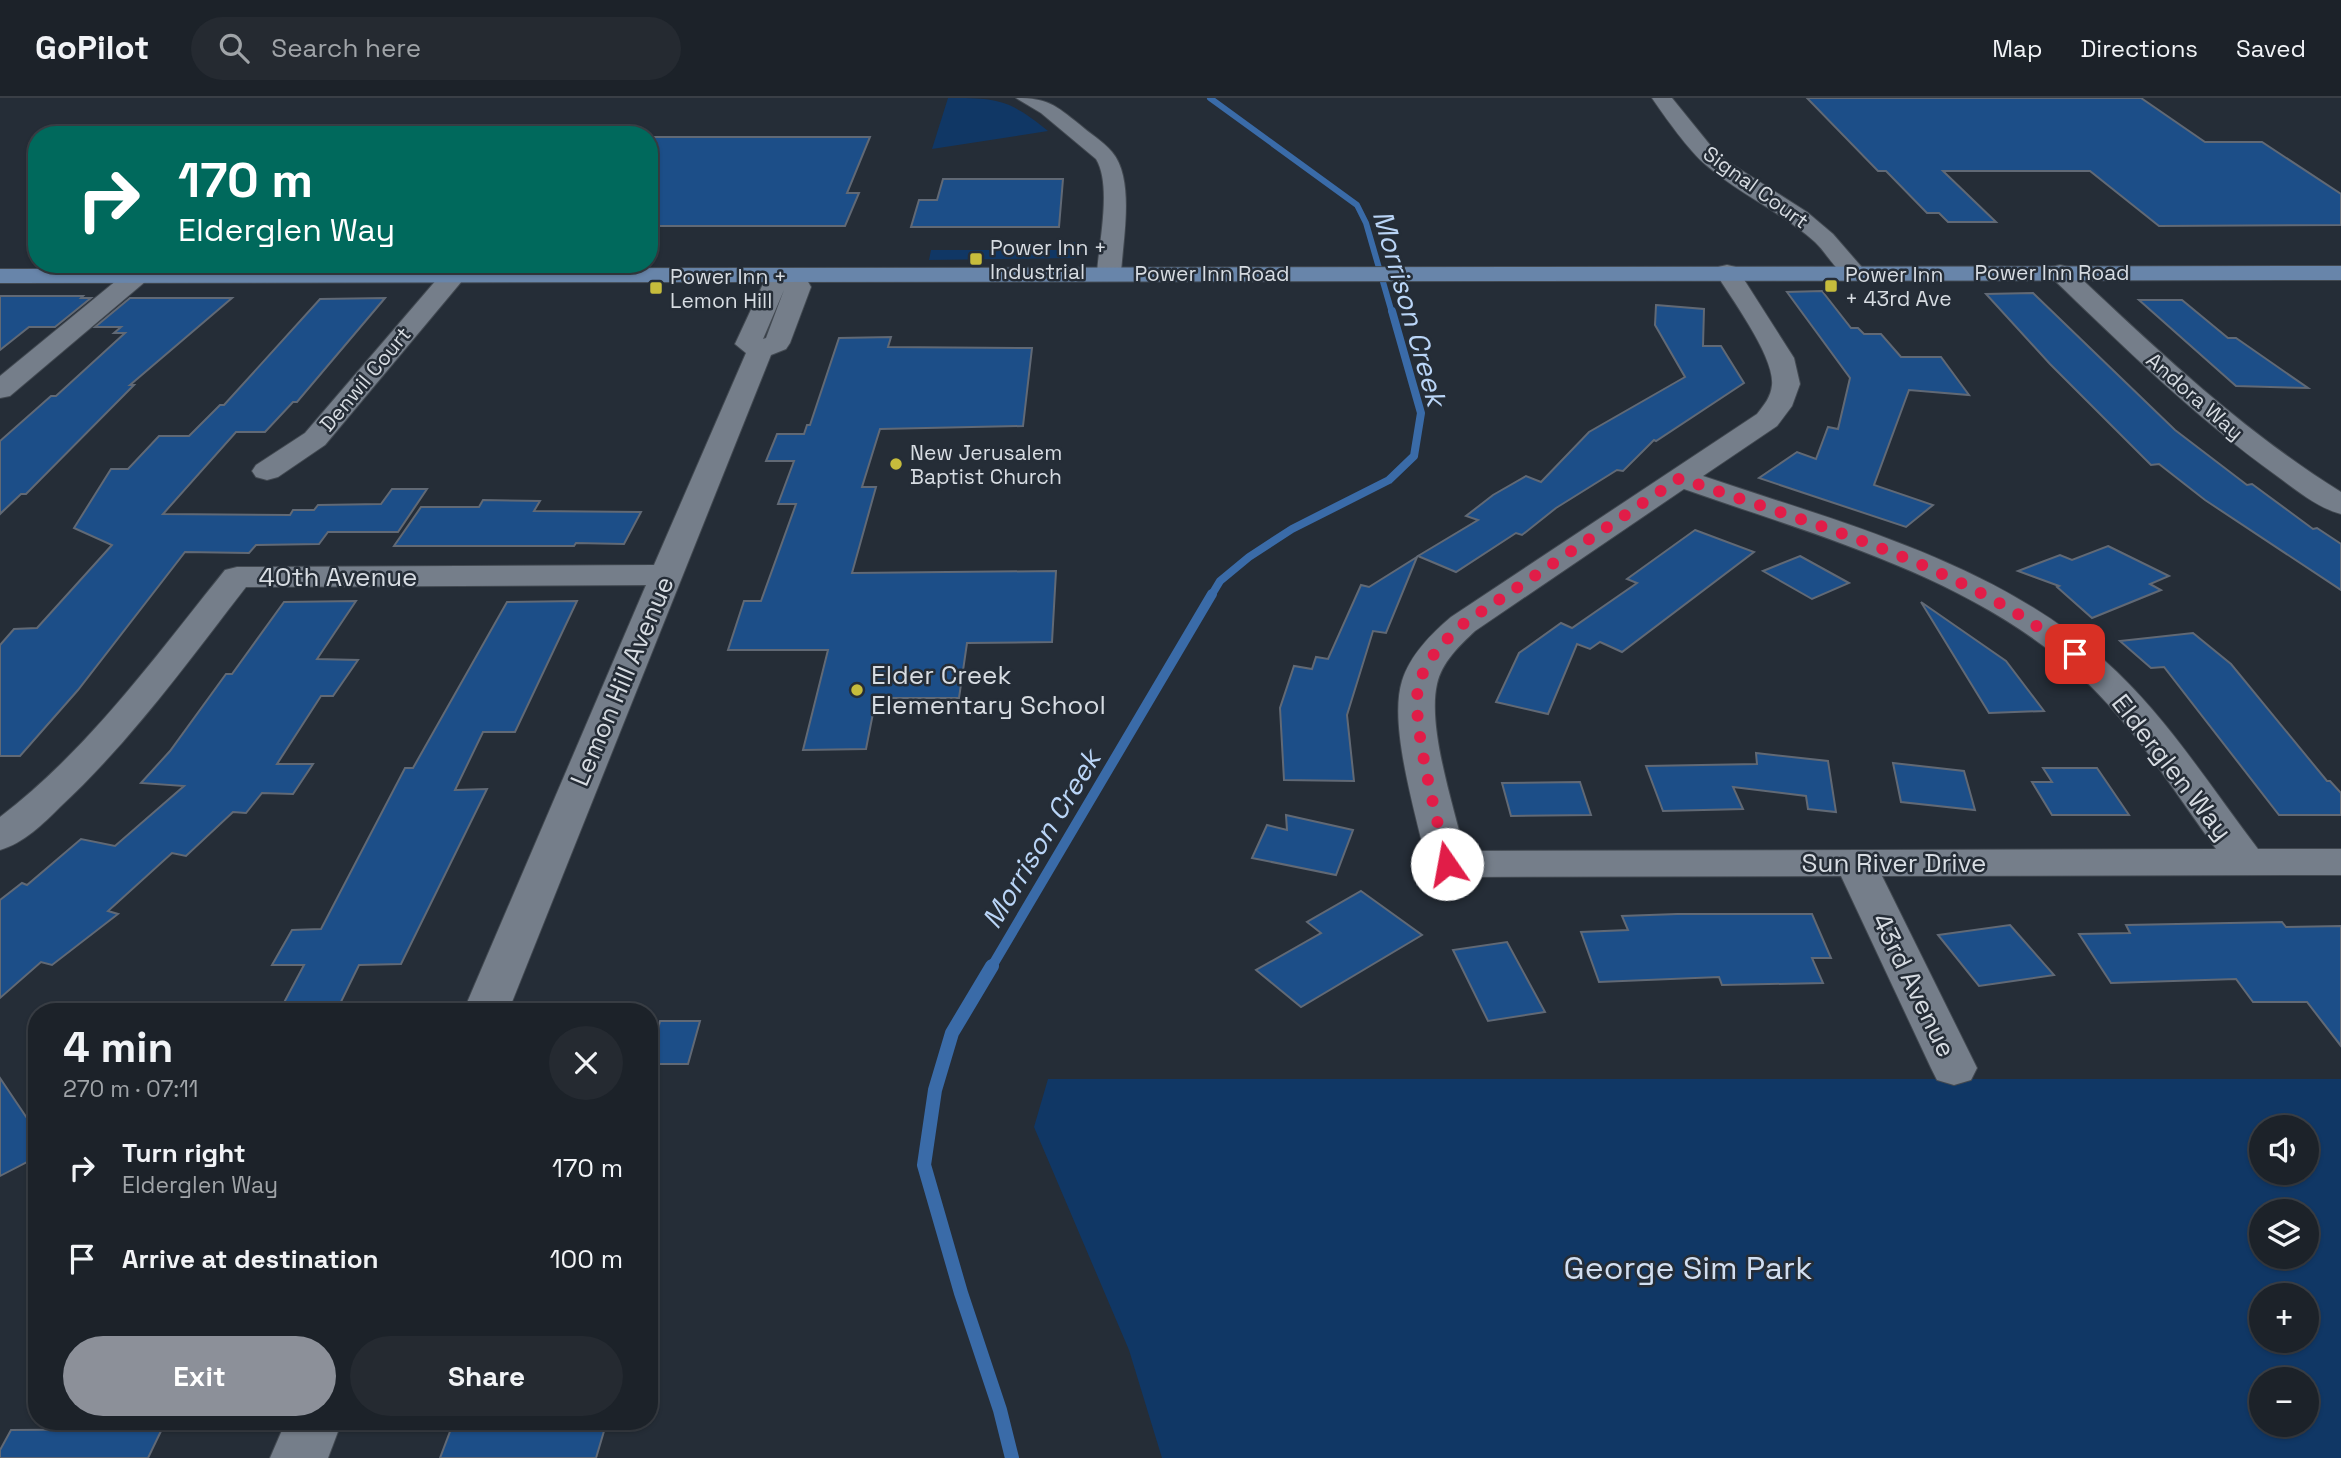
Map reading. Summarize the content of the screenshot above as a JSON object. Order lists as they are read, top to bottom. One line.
{"streets":{"main road":["Power Inn Road"],"street":["Signal Court","Denwil Court","Andora Way","40th Avenue","Lemon Hill Avenue","Elderglen Way","Sun River Drive","43rd Avenue"]},"crossings":[["Signal Court","Power Inn Road"],["Power Inn Road","Denwil Court"],["Power Inn Road","Andora Way"],["Power Inn Road","Lemon Hill Avenue"],["40th Avenue","Lemon Hill Avenue"],["Elderglen Way","Sun River Drive"],["Sun River Drive","43rd Avenue"]],"water":["Morrison Creek"],"parks":["George Sim Park"],"places":{"transit":["Power Inn + Industrial","Power Inn + 43rd Ave","Power Inn + Lemon Hill"],"other":["New Jerusalem Baptist Church","Elder Creek Elementary School"]},"page":{"header":"GoPilot","search":"Search here","nav":["Map","Directions","Saved"],"turn":["170 m","Elderglen Way"],"heading":["4 min","270 m · 07:11"],"map_buttons":["+","−"],"list":[{"name":"Turn right","note":"Elderglen Way","value":"170 m"},{"name":"Arrive at destination","value":"100 m"}],"buttons":["Exit","Share"]}}
